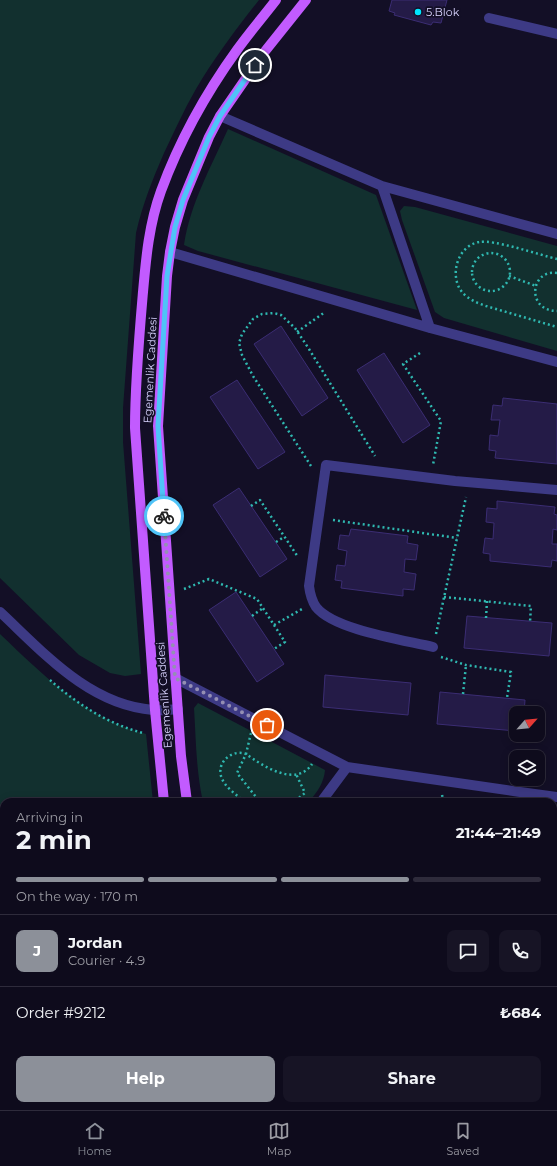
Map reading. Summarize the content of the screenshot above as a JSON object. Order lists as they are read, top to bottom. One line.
{"streets":{"main road":["Egemenlik Caddesi"]},"places":["5.Blok"],"north":"top right","page":{"heading":["2 min","Arriving in","21:44–21:49"],"panel":["Jordan","Courier · 4.9","Order #9212","₺684"],"bar":"On the way · 170 m","round":"J","buttons":["Help","Share"],"tabs":["Home","Map","Saved"]}}
